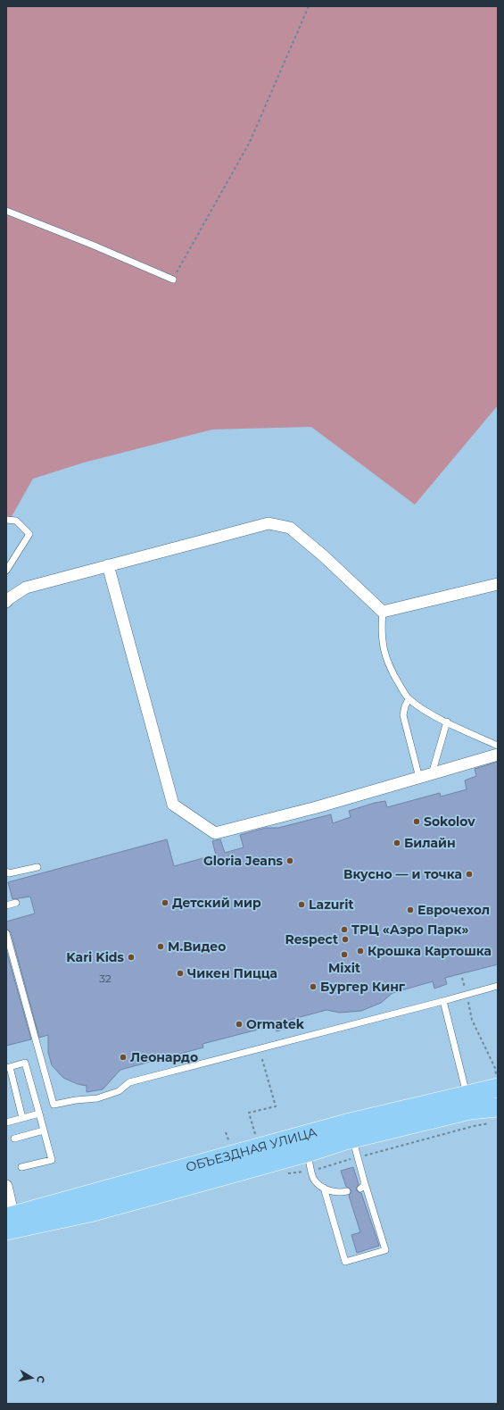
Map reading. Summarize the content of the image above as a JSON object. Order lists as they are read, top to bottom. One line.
{"streets":{"main road":["ОБЪЕЗДНАЯ УЛИЦА"]},"places":["Sokolov","Билайн","Gloria Jeans","Вкусно — и точка","Детский мир","Lazurit","Еврочехол","ТРЦ «Аэро Парк»","Respect","М.Видео","Крошка Картошка","Mixit","Kari Kids","Чикен Пицца","Бургер Кинг","Ormatek","Леонардо"],"house_numbers":["32"],"north":"right"}
